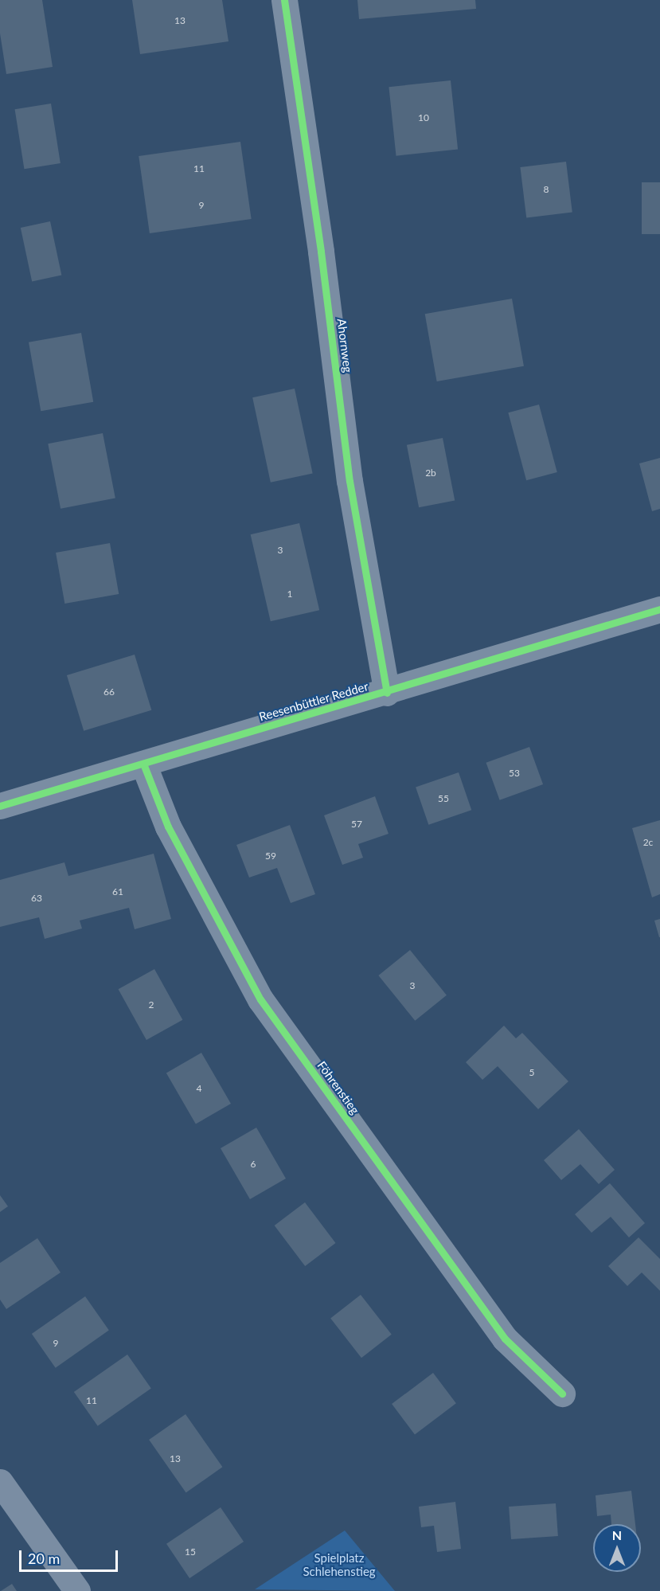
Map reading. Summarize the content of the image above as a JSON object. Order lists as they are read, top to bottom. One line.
{"streets":{"street":["Ahornweg","Reesenbüttler Redder","Föhrenstieg"]},"crossings":[["Ahornweg","Reesenbüttler Redder"],["Reesenbüttler Redder","Föhrenstieg"]],"parks":["Spielplatz Schlehenstieg"],"house_numbers":["13","10","11","8","9","2b","3","1","66","53","55","57","2c","59","61","63","3","2","5","4","6","9","11","13","15"],"scale_bar":"20 m","north":"top"}
